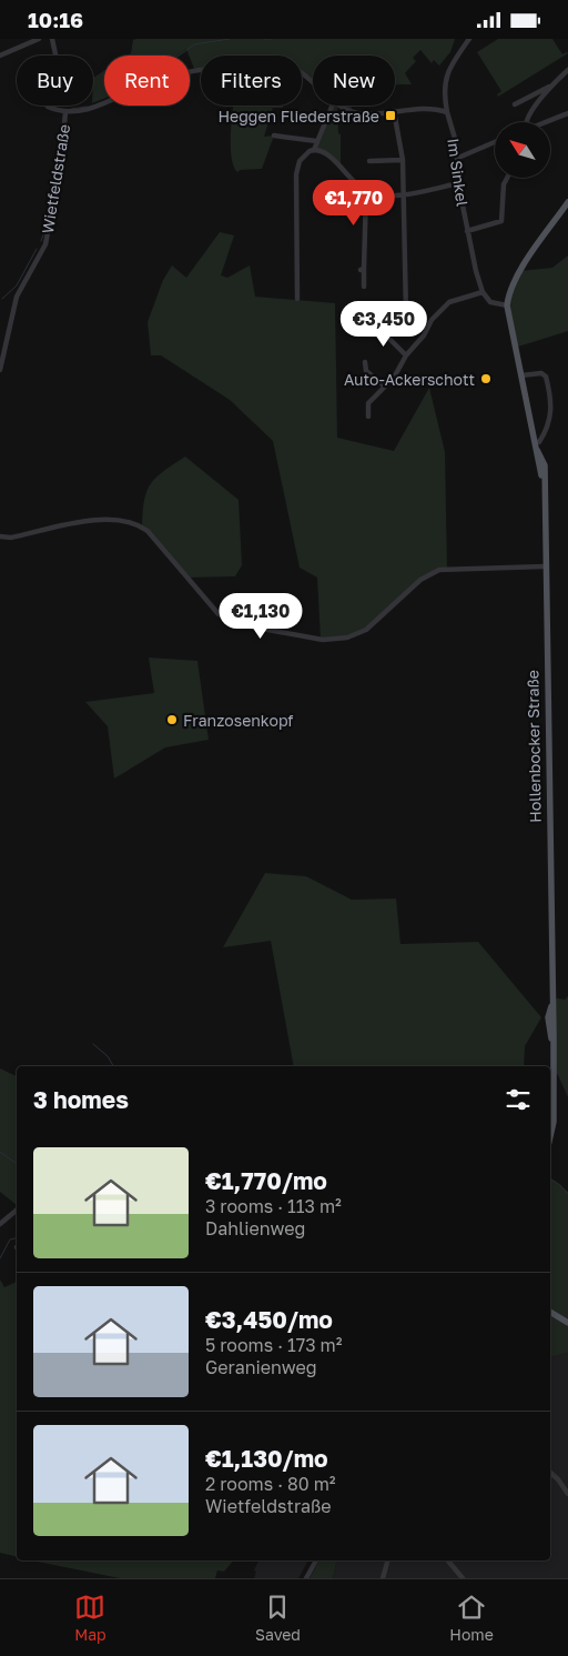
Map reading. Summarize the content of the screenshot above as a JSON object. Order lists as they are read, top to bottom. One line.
{"streets":{"main road":["Hollenbocker Straße"],"street":["Im Sinkel","Wietfeldstraße"]},"places":{"transit":["Heggen Fliederstraße"],"other":["Auto-Ackerschott","Franzosenkopf"]},"north":"top left","page":{"status":"10:16","chip":["Buy","Rent","Filters","New"],"price":["€1,770","€3,450","€1,130"],"heading":"3 homes","list":[{"name":"€1,770/mo","note":"3 rooms · 113 m² · Dahlienweg"},{"name":"€3,450/mo","note":"5 rooms · 173 m² · Geranienweg"},{"name":"€1,130/mo","note":"2 rooms · 80 m² · Wietfeldstraße"}],"tabs":["Map","Saved","Home"]}}
